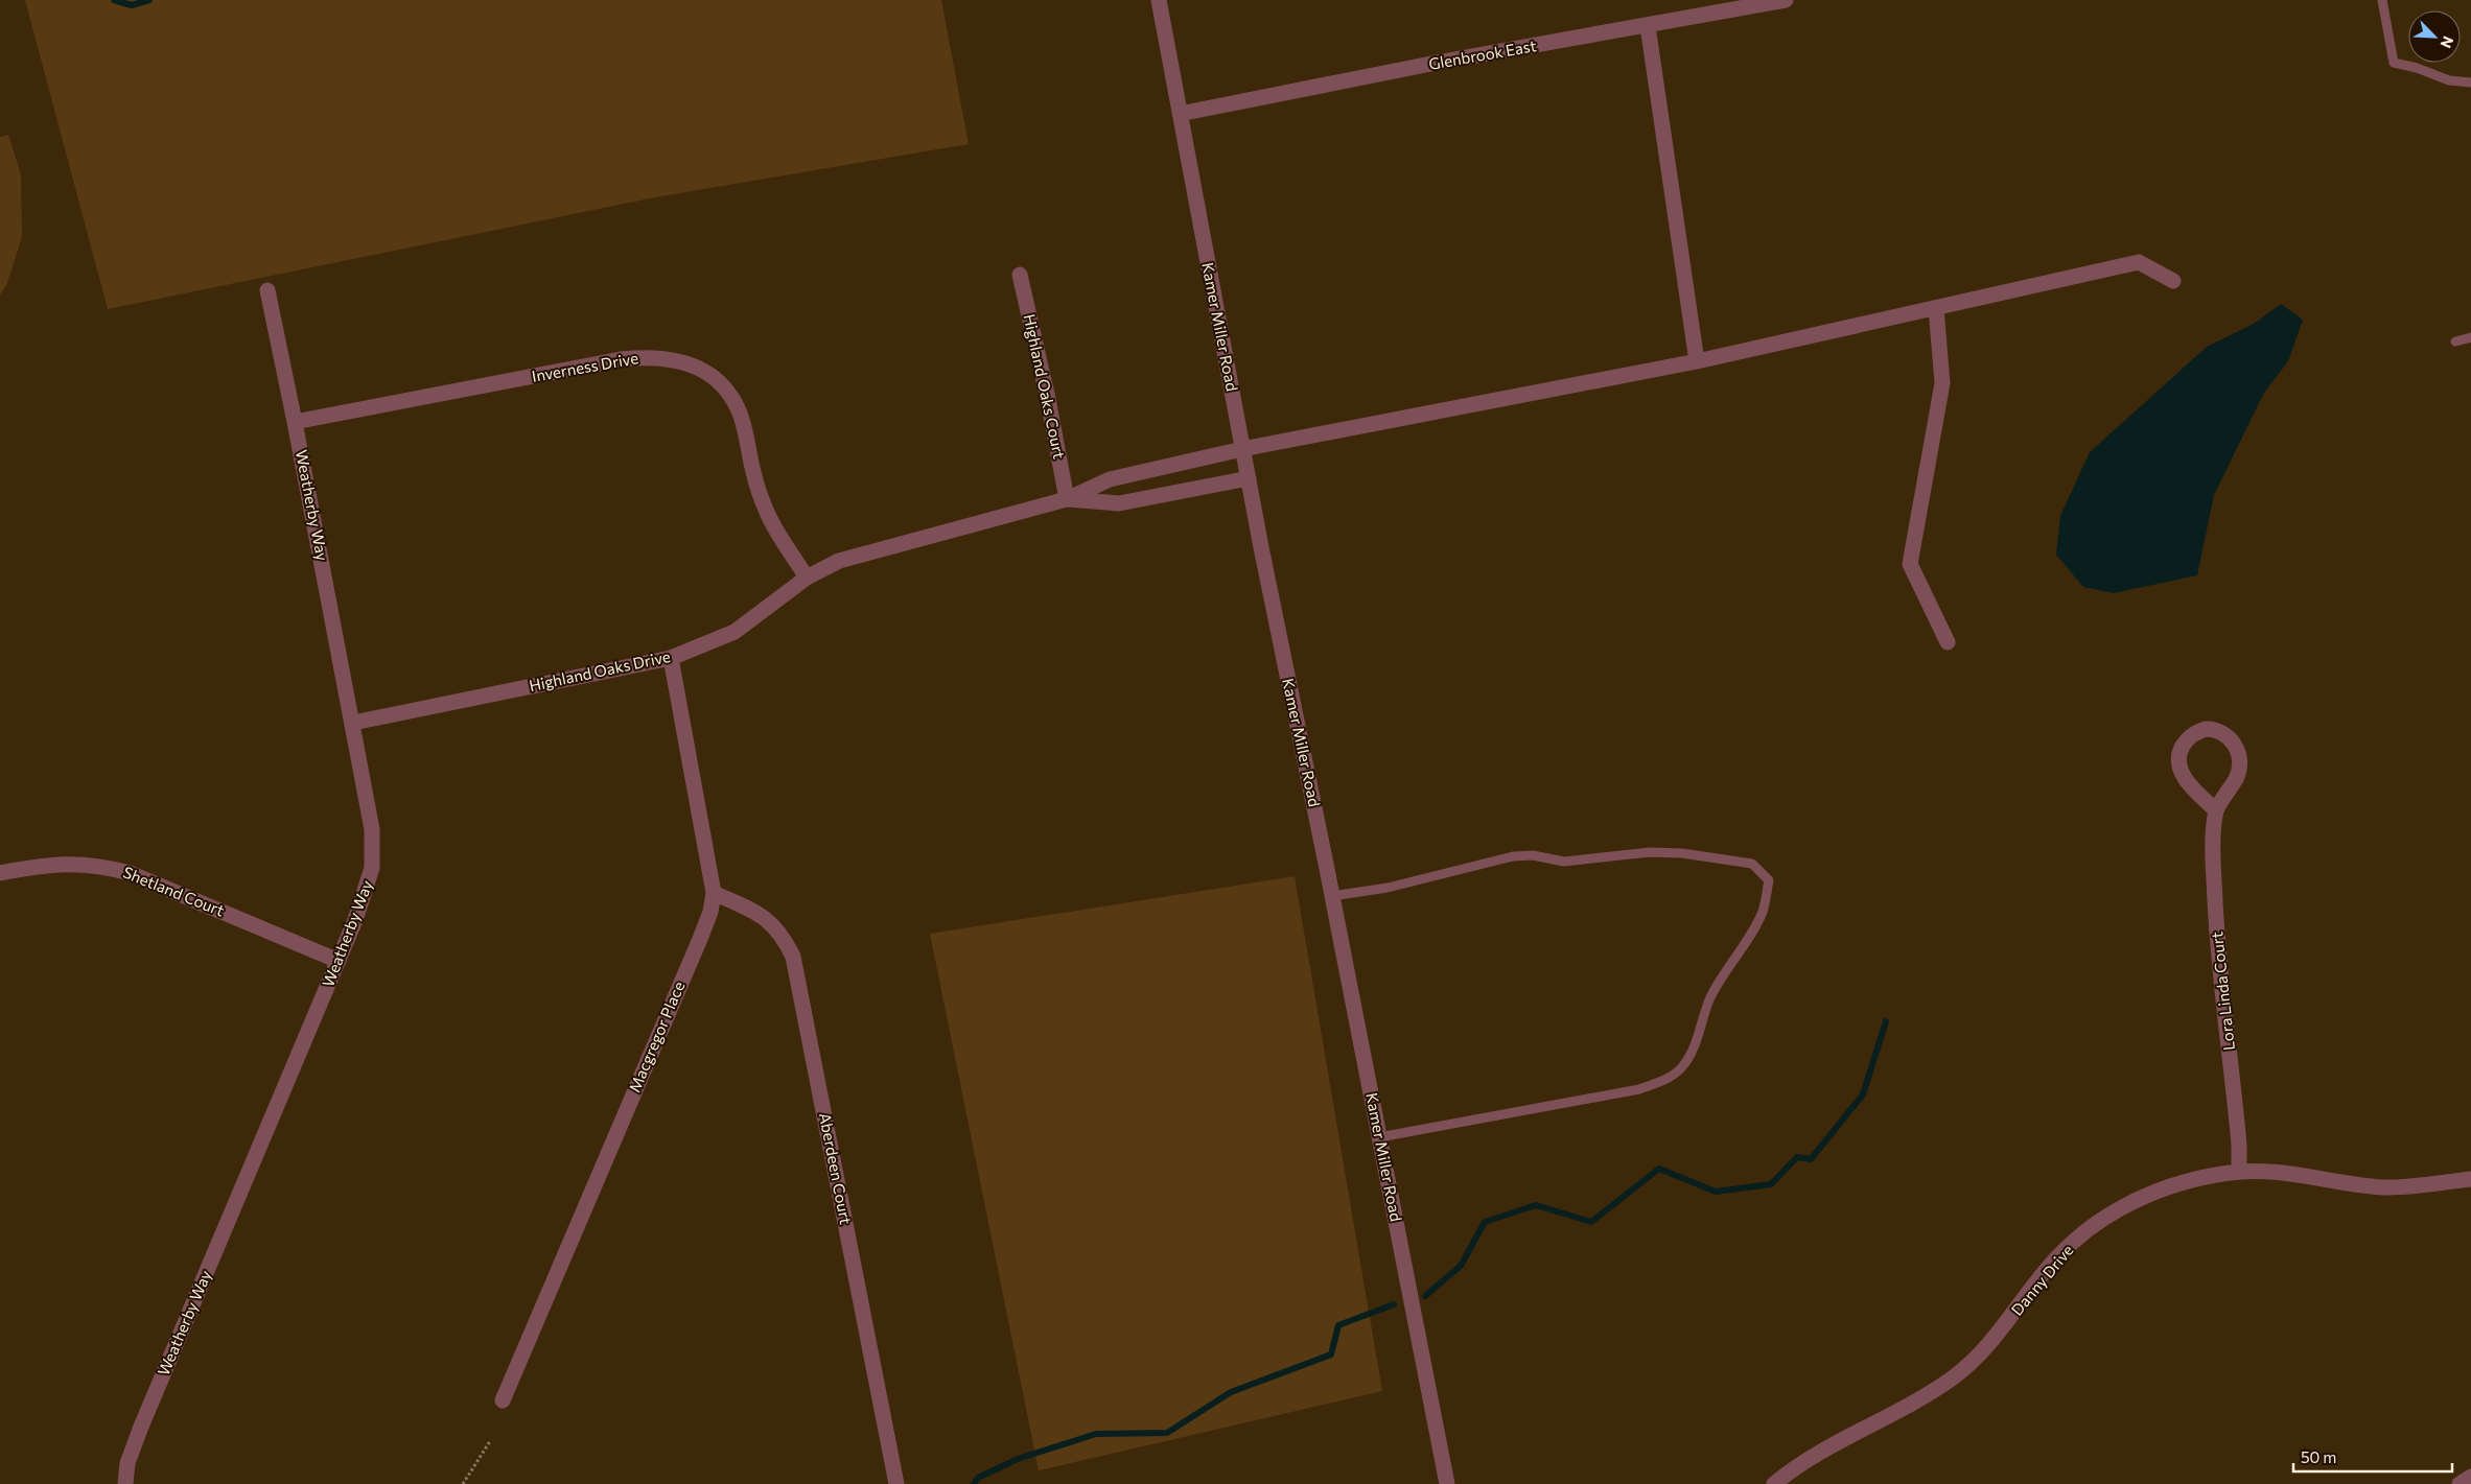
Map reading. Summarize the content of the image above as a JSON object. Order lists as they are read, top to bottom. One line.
{"streets":{"street":["Glenbrook East","Kamer Miller Road","Inverness Drive","Highland Oaks Court","Weatherby Way","Highland Oaks Drive","Shetland Court","Lora Linda Court","Macgregor Place","Aberdeen Court","Danny Drive"]},"crossings":[["Glenbrook East","Kamer Miller Road"],["Kamer Miller Road","Highland Oaks Drive"],["Inverness Drive","Weatherby Way"],["Inverness Drive","Highland Oaks Drive"],["Highland Oaks Court","Highland Oaks Drive"],["Weatherby Way","Highland Oaks Drive"],["Weatherby Way","Shetland Court"],["Highland Oaks Drive","Macgregor Place"],["Lora Linda Court","Danny Drive"],["Macgregor Place","Aberdeen Court"]],"scale_bar":"50 m","north":"bottom right"}
